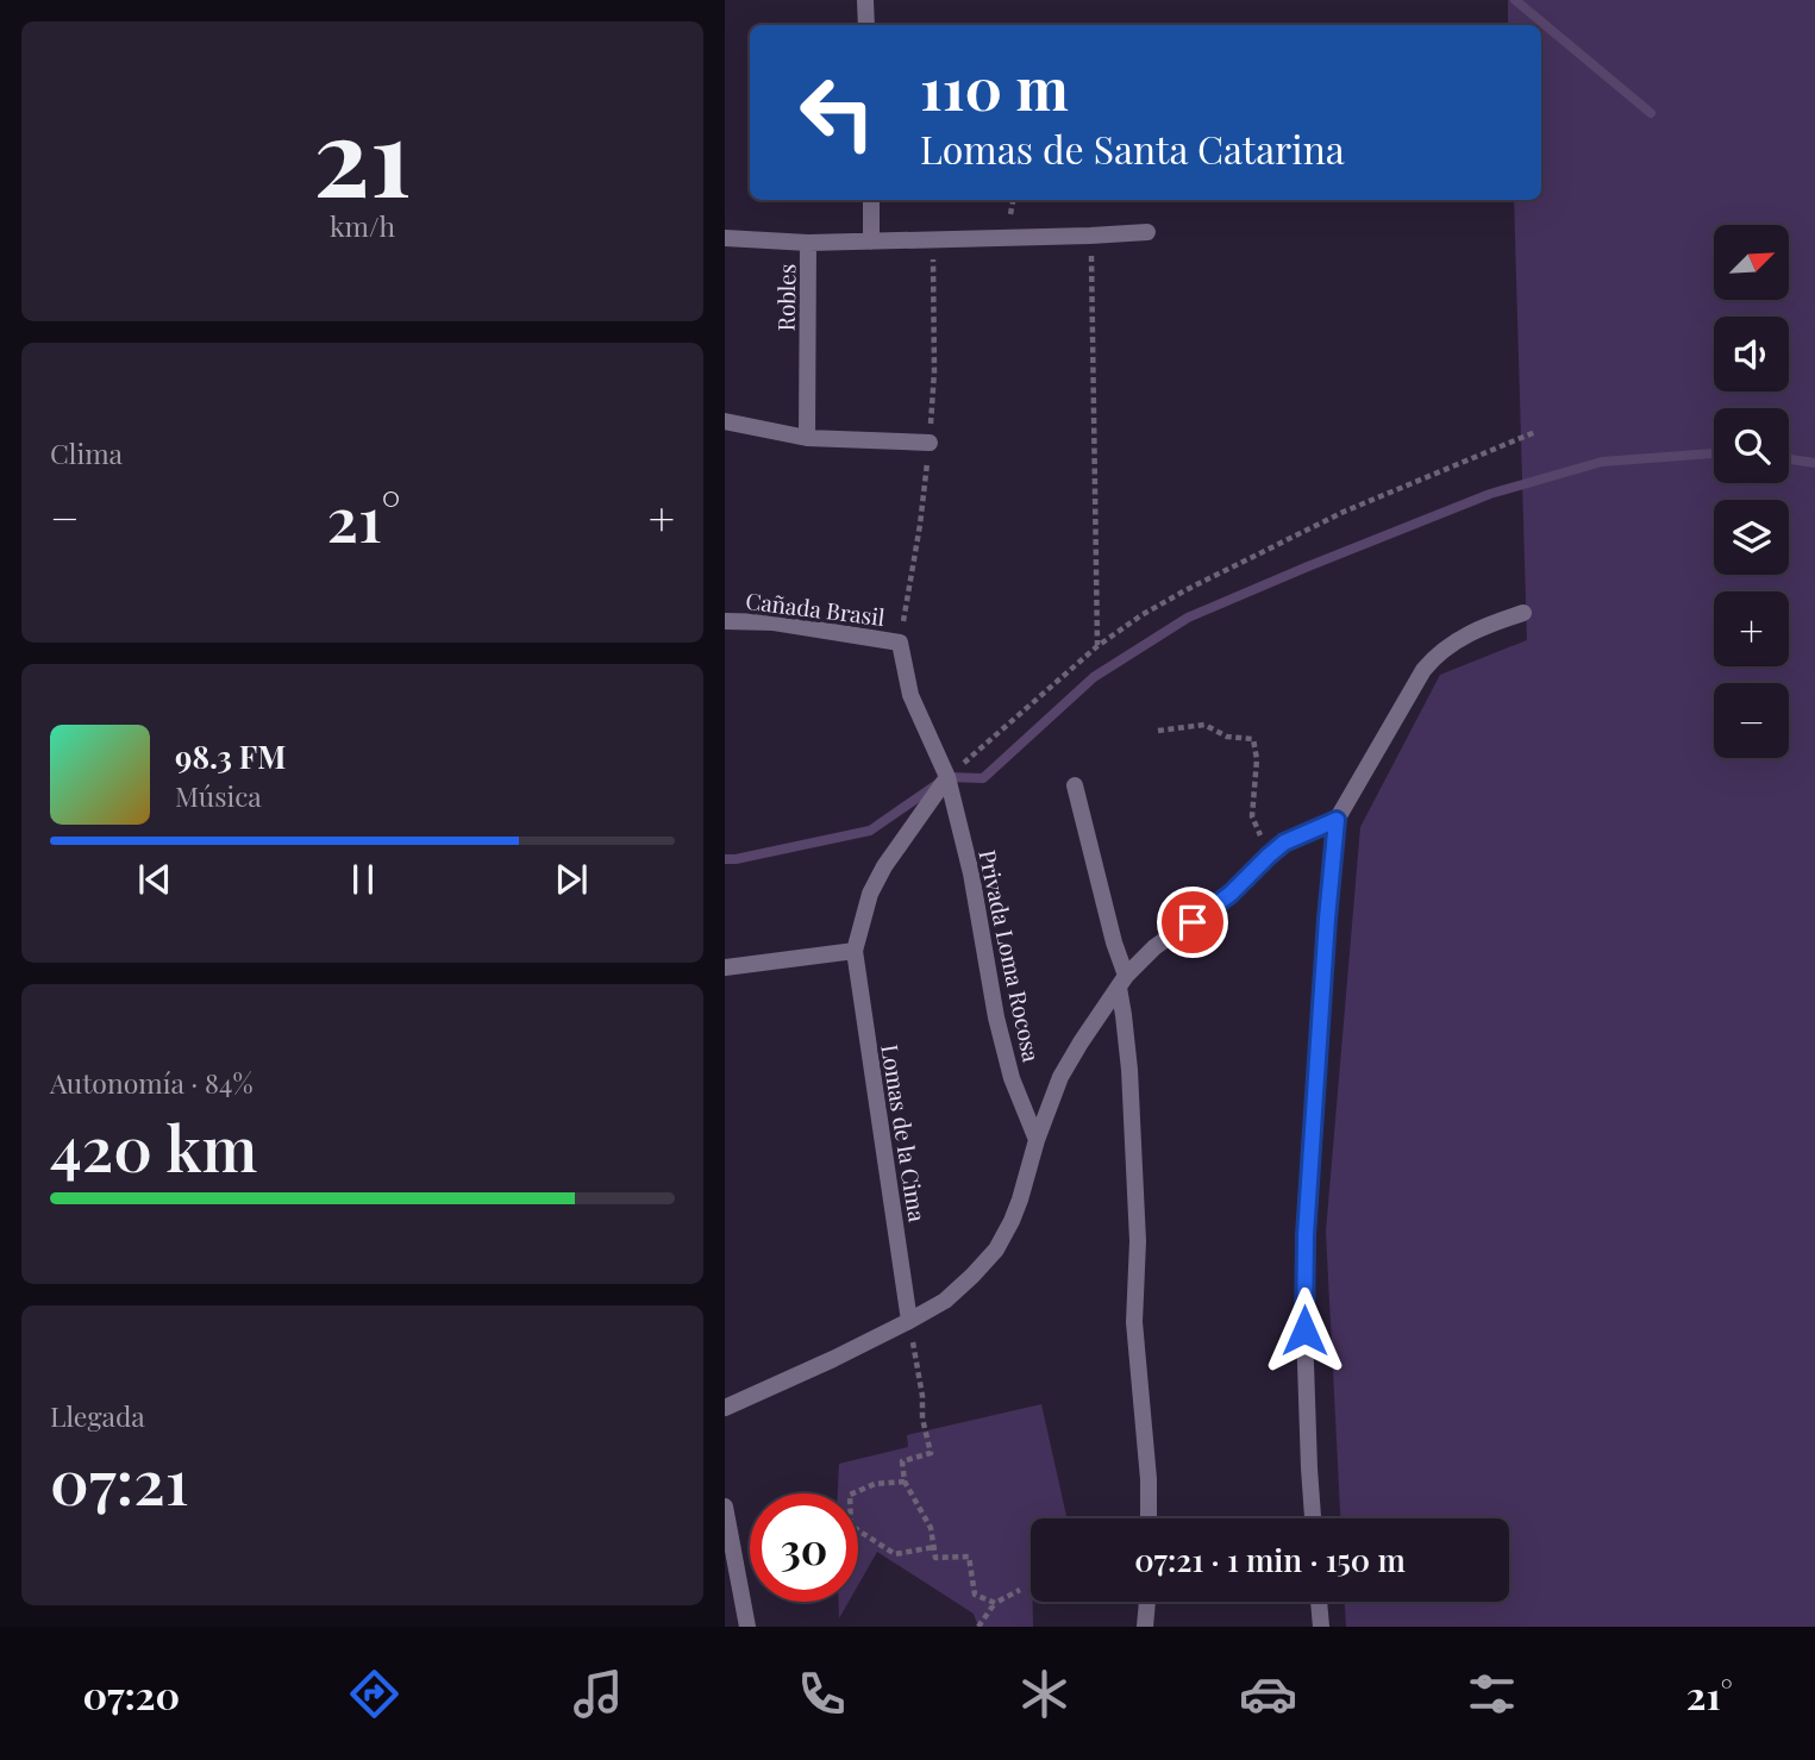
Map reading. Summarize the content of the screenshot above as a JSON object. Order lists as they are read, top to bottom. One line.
{"streets":{"street":["Robles","Cañada Brasil","Privada Loma Rocosa","Lomas de la Cima"]},"crossings":[["Cañada Brasil","Privada Loma Rocosa"]],"north":"top right","page":{"tile":[["21","km/h"],"Clima",["Autonomía · 84%","420 km"],["Llegada","07:21"]],"turn":["110 m","Lomas de Santa Catarina"],"map_buttons":["+","−"],"heat":["−","21°","+"],"song":["98.3 FM","Música"],"limit":"30","trip":"07:21 · 1 min · 150 m","tabs":["07:20","21°"]}}
